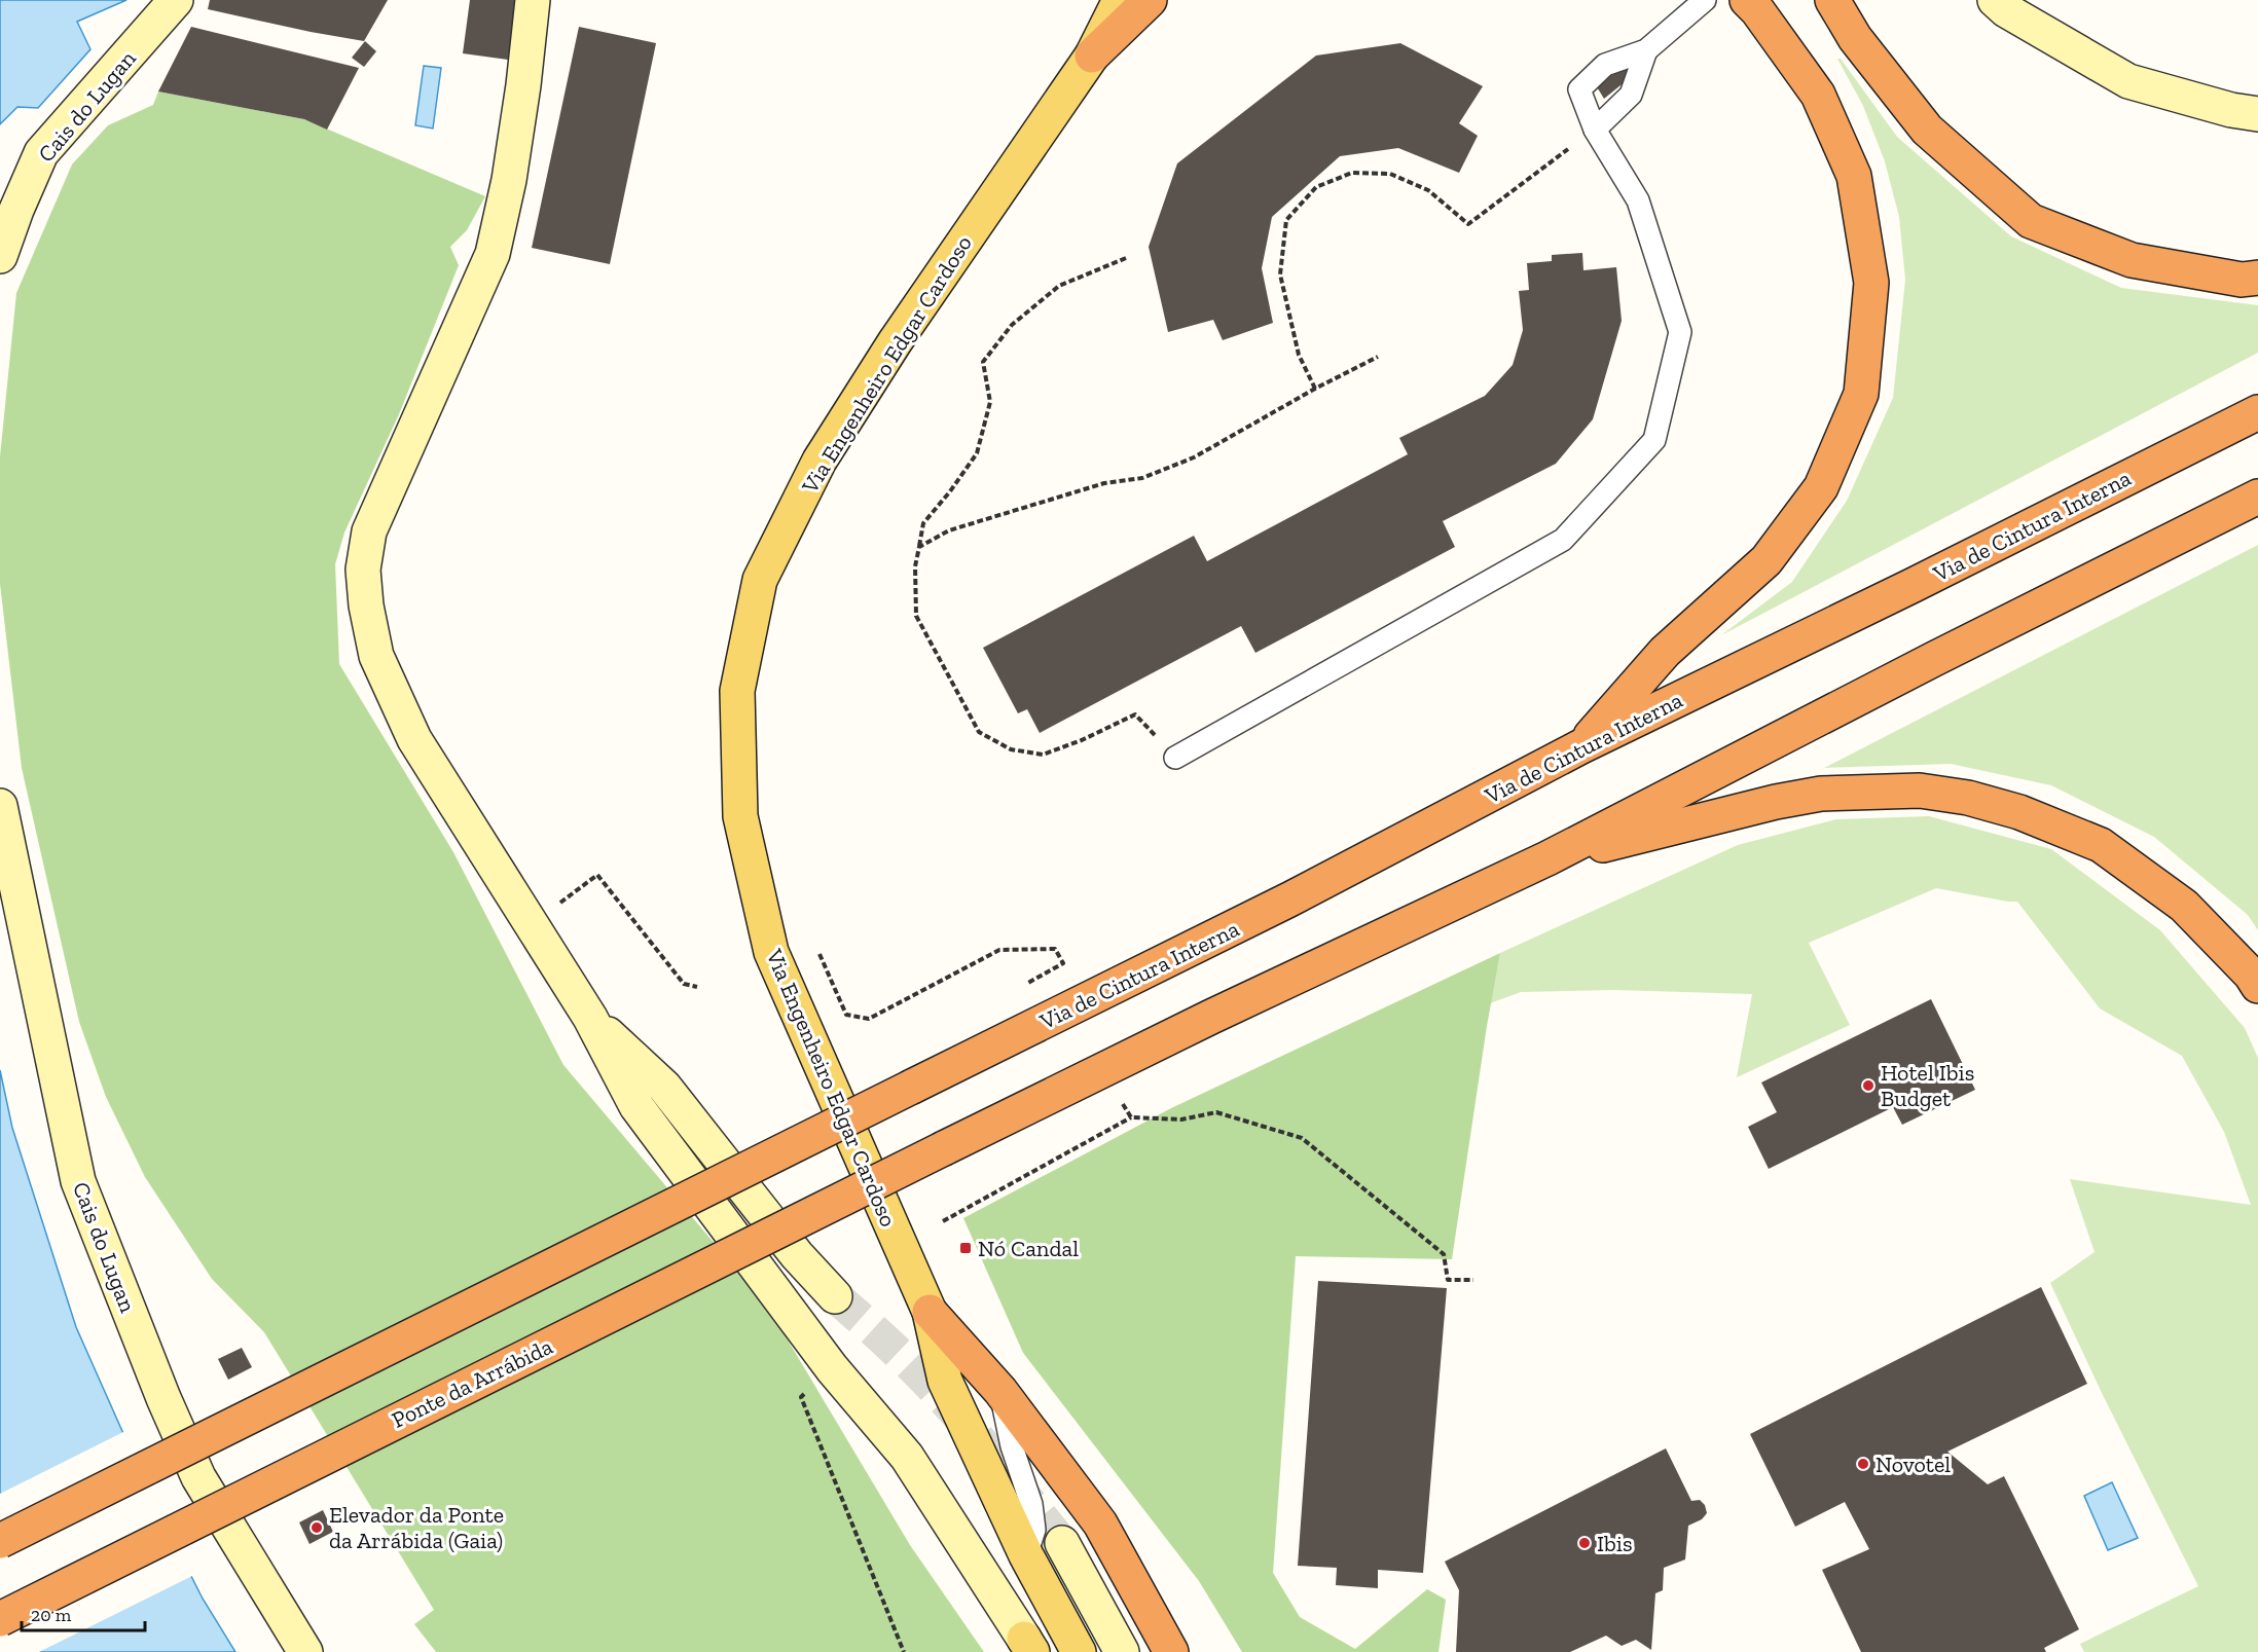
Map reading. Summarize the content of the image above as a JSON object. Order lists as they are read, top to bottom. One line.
{"streets":{"highway":["Via de Cintura Interna","Ponte da Arrábida"],"main road":["Via Engenheiro Edgar Cardoso"],"street":["Cais do Lugan"]},"places":{"other":["Hotel Ibis Budget","Novotel","Elevador da Ponte da Arrábida (Gaia)","Ibis"],"transit":["Nó Candal"]},"scale_bar":"20 m"}
